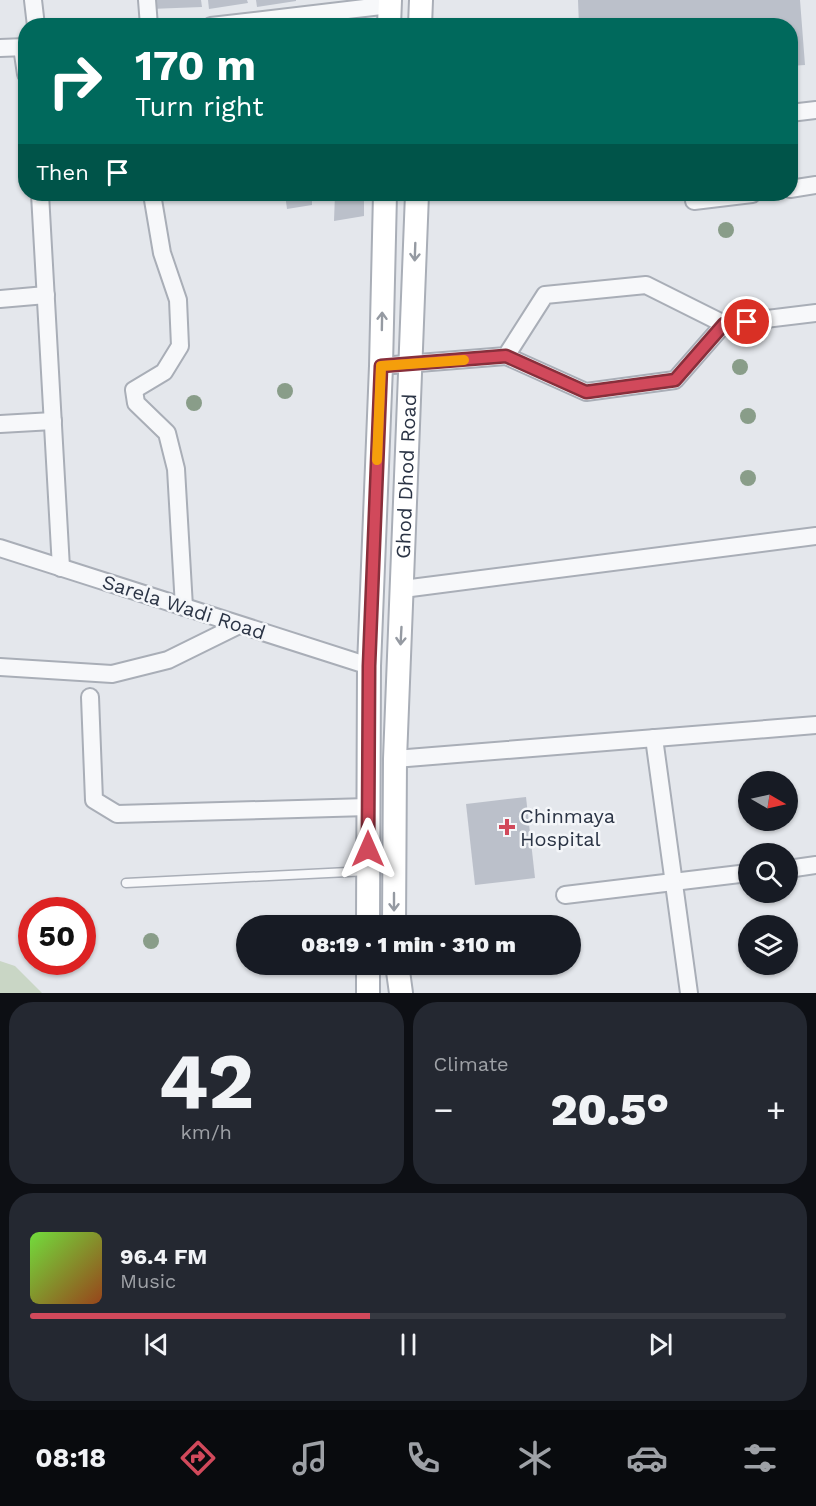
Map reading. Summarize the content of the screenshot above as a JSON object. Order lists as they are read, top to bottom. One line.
{"streets":{"main road":["Ghod Dhod Road"],"street":["Sarela Wadi Road"]},"places":{"health":["Chinmaya Hospital"]},"north":"right","page":{"turn":["170 m","Turn right"],"then":"Then","limit":"50","trip":"08:19 · 1 min · 310 m","tile":[["42","km/h"],"Climate"],"heat":["−","20.5°","+"],"song":["96.4 FM","Music"],"tabs":"08:18"}}
